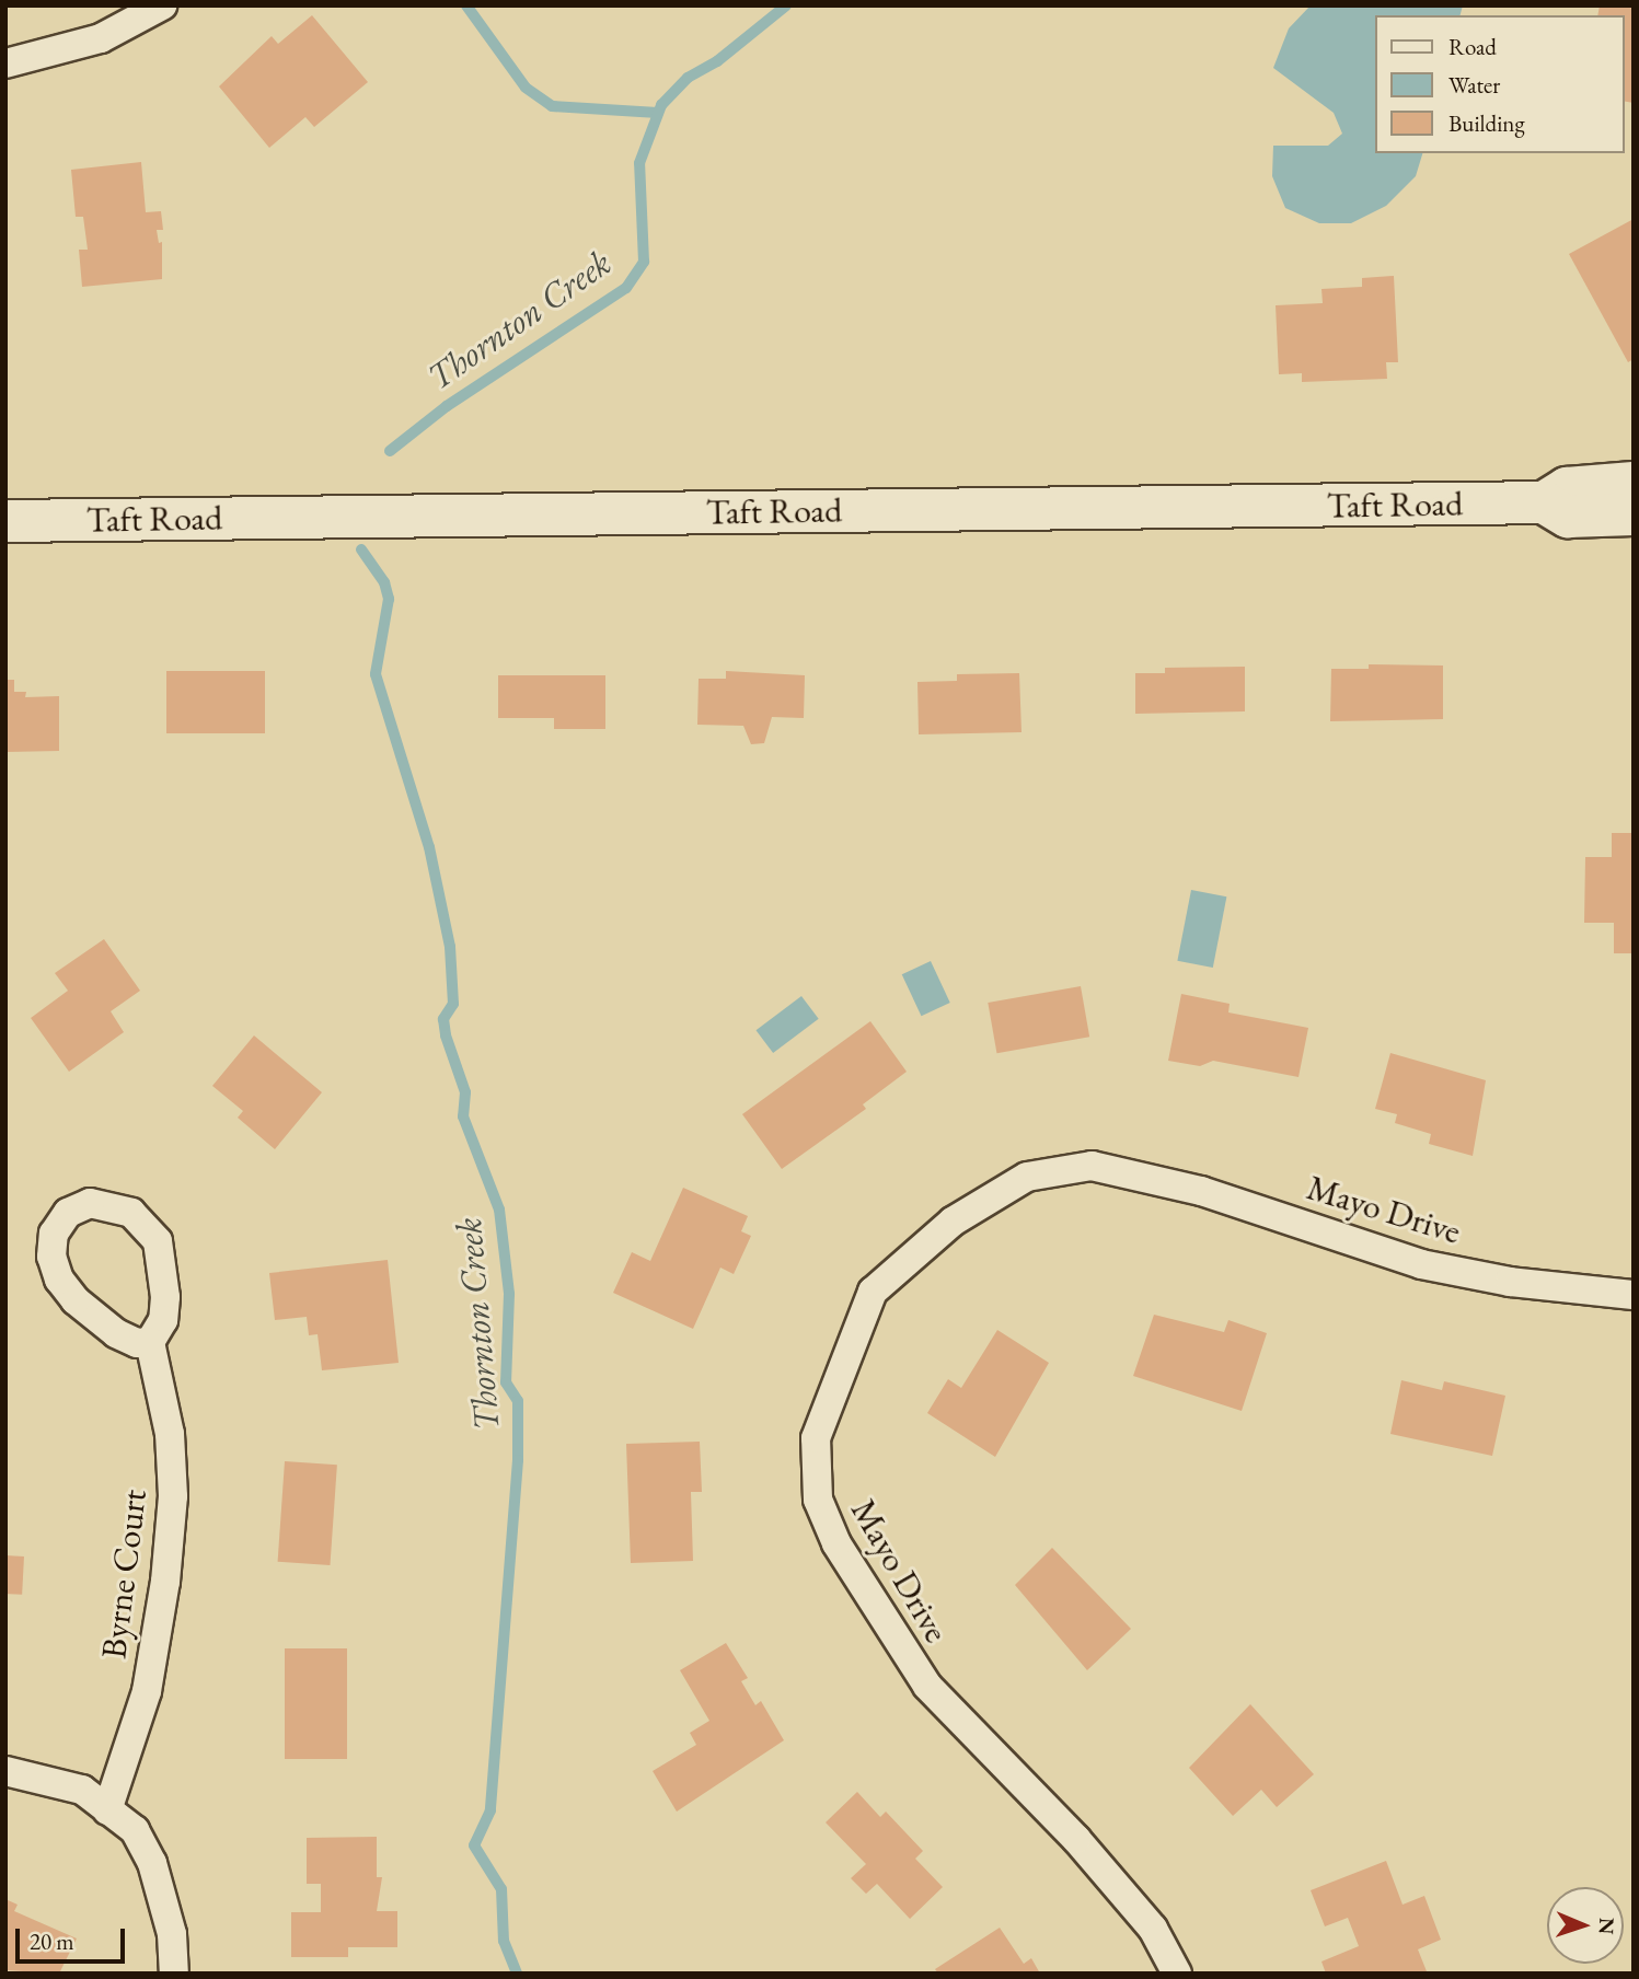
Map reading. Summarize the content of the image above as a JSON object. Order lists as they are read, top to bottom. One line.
{"streets":{"street":["Taft Road","Mayo Drive","Byrne Court"]},"water":["Thornton Creek"],"legend":["Road","Water","Building"],"scale_bar":"20 m","north":"right"}
